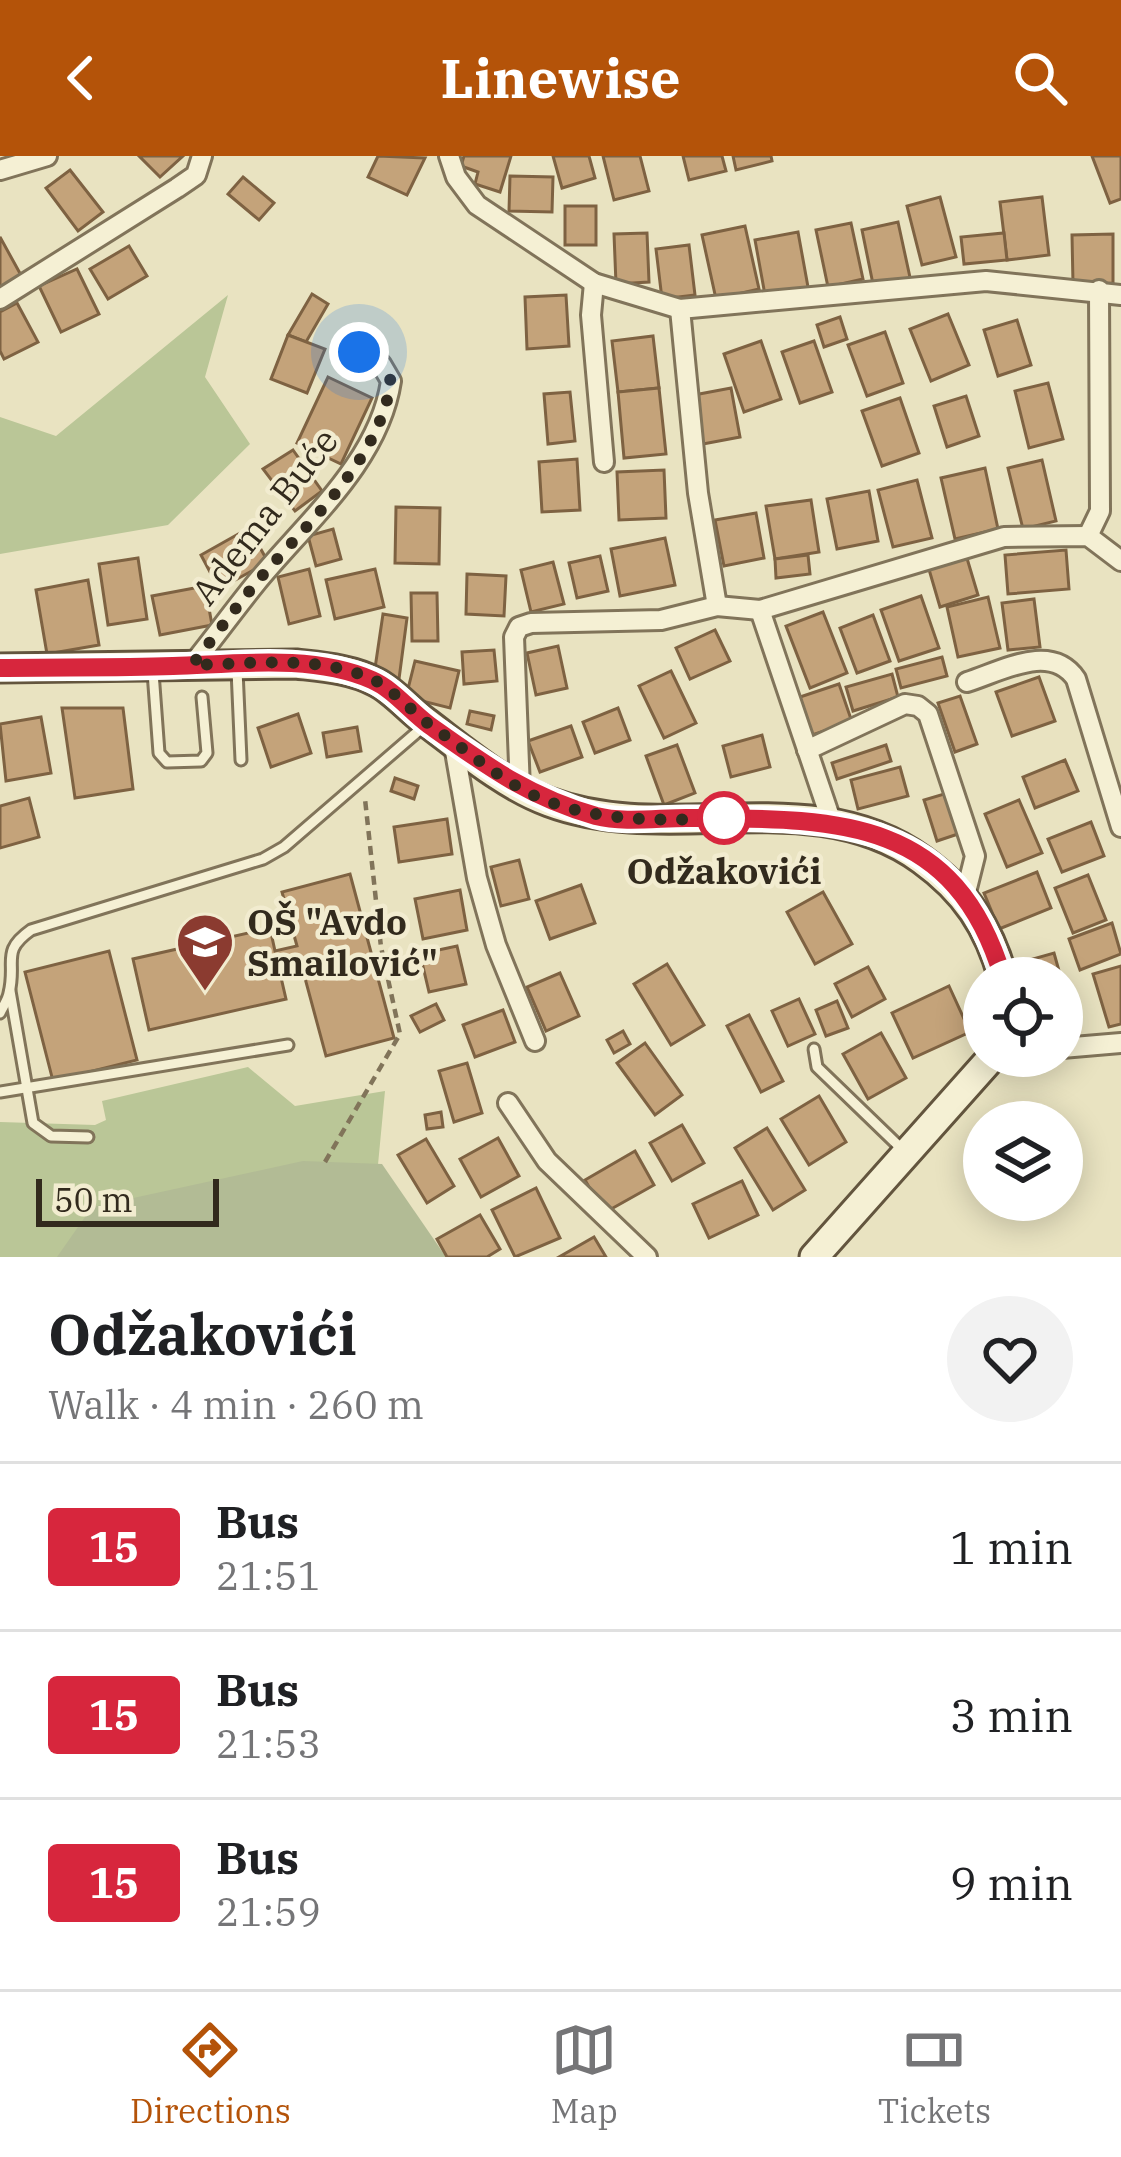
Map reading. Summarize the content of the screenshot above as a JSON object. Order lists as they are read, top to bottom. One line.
{"streets":{"street":["Adema Buće"]},"places":{"other":["Odžakovići"],"school or university":["OŠ \"Avdo Smailović\""]},"lines":["bus line 15"],"scale_bar":"50 m","page":{"header":"Linewise","scale":"50 m","heading":["Odžakovići","Walk · 4 min · 260 m"],"list":[{"mark":"15","name":"Bus","note":"21:51","value":"1 min"},{"mark":"15","name":"Bus","note":"21:53","value":"3 min"},{"mark":"15","name":"Bus","note":"21:59","value":"9 min"}],"tabs":["Directions","Map","Tickets"]}}
